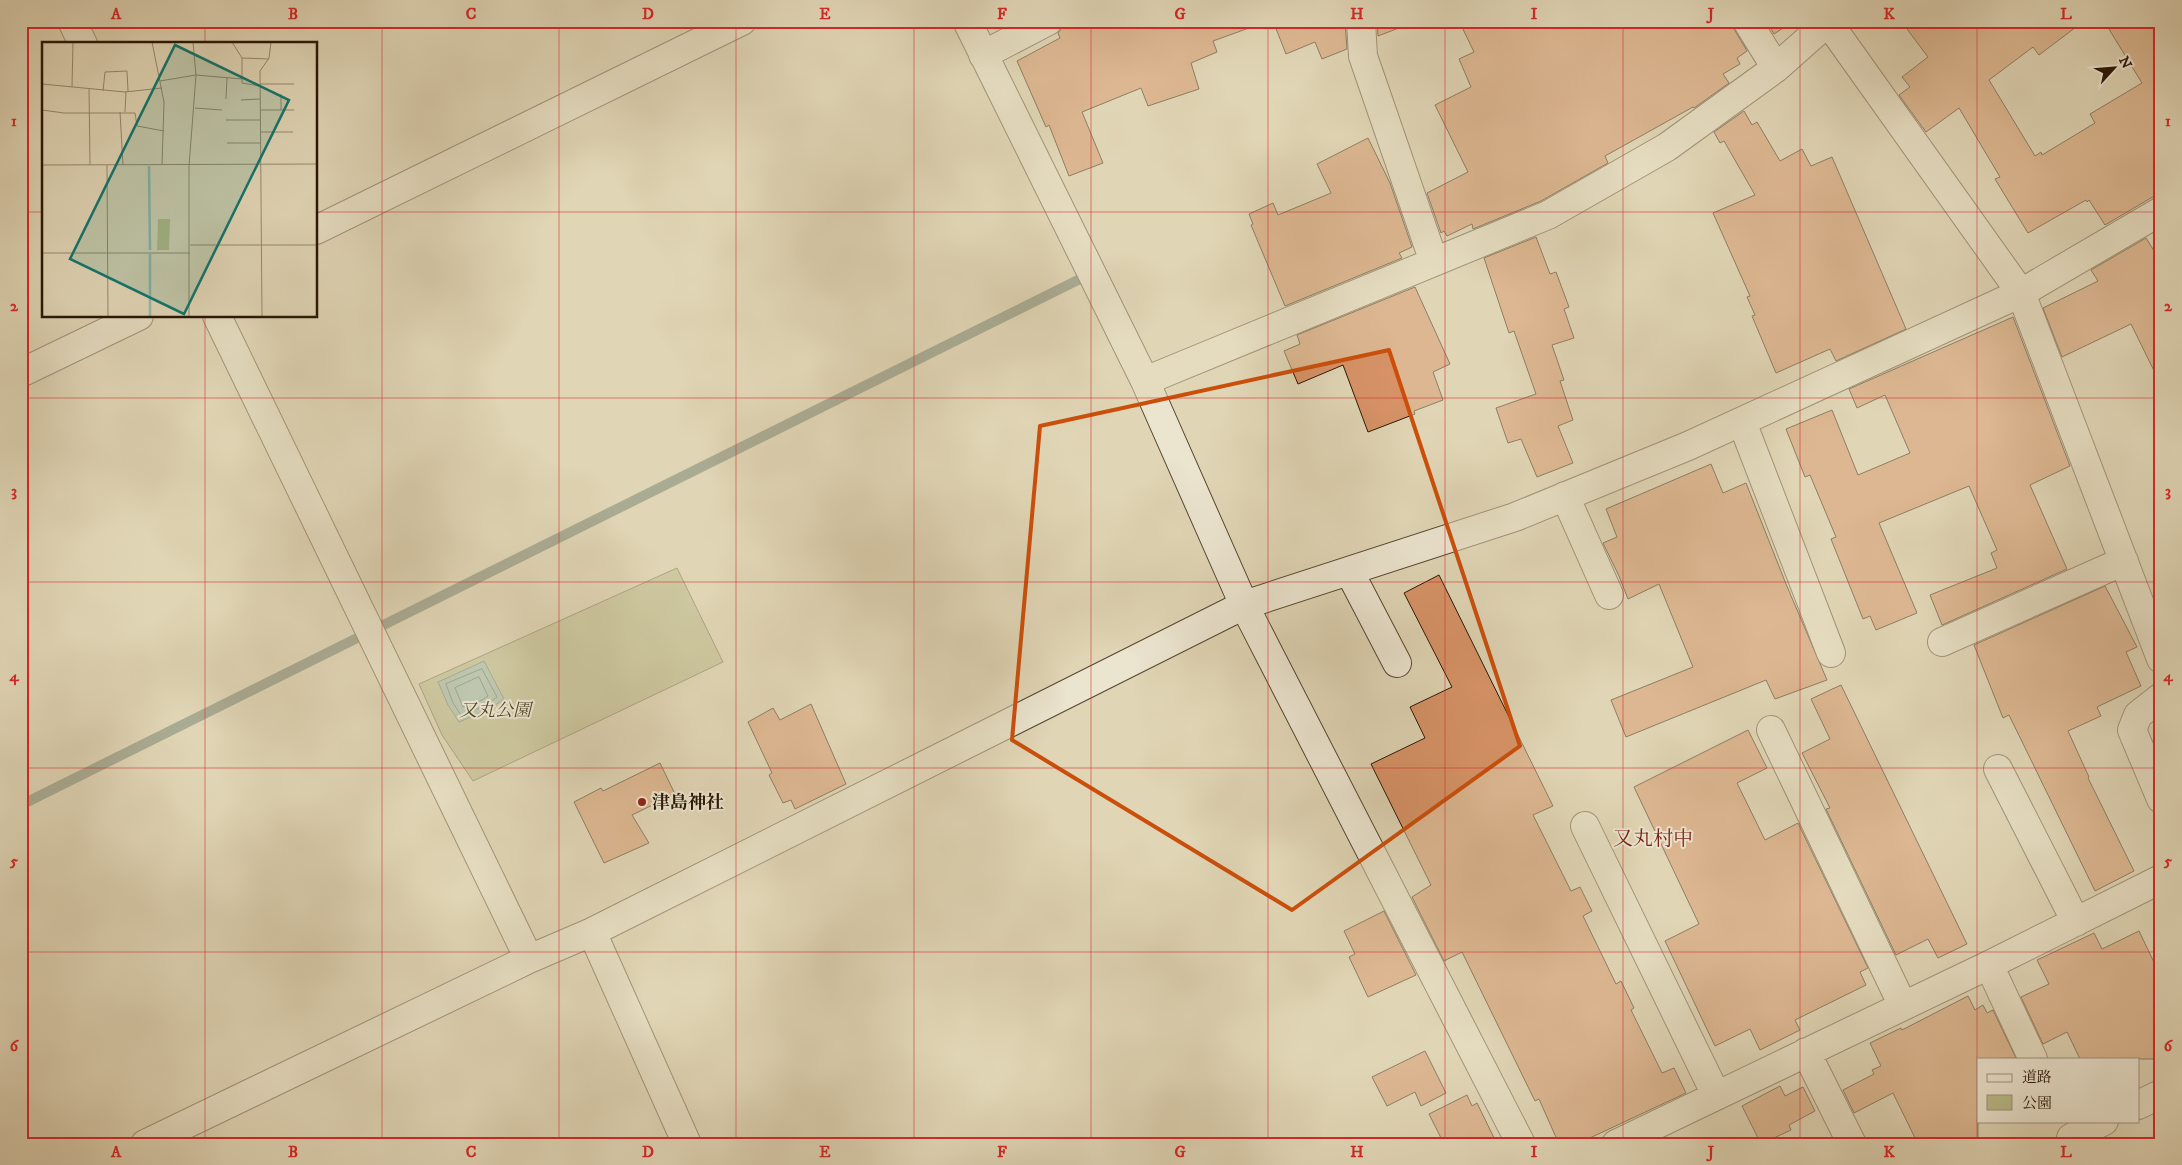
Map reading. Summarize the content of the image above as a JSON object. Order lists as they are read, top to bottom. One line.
{"districts":["又丸村中"],"parks":["又丸公園"],"places":["津島神社"],"legend":["道路","公園"],"north":"top right","grid":{"columns":["A","B","C","D","E","F","G","H","I","J","K","L"],"rows":["1","2","3","4","5","6"]}}
